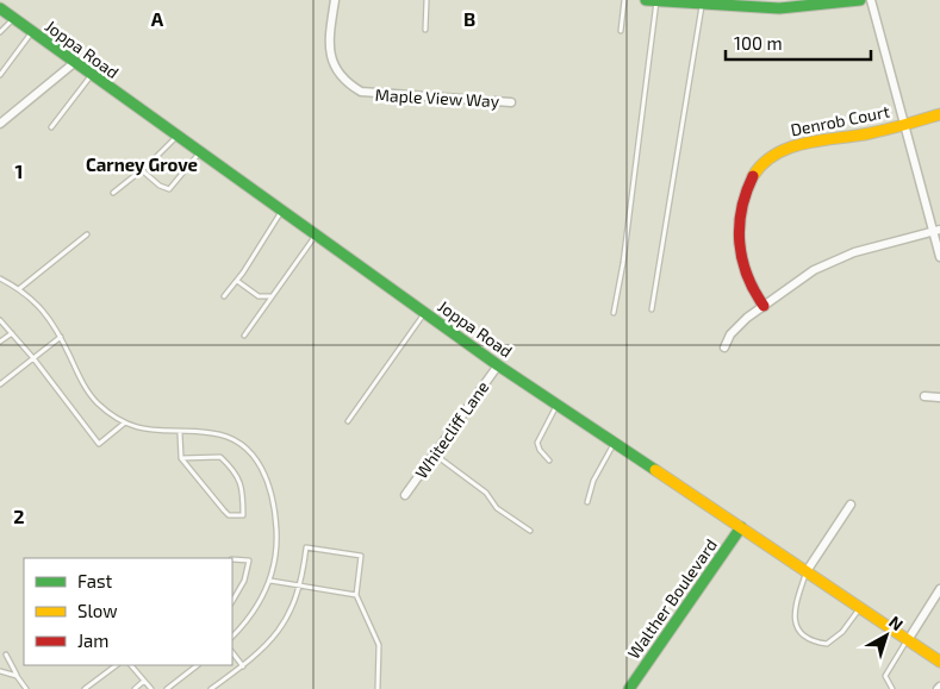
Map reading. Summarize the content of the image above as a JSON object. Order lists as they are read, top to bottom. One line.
{"streets":{"main road":["Joppa Road","Denrob Court","Walther Boulevard"],"street":["Maple View Way","Whitecliff Lane"]},"crossings":[["Joppa Road","Whitecliff Lane"],["Joppa Road","Walther Boulevard"]],"districts":["Carney Grove"],"legend":["Fast","Slow","Jam"],"scale_bar":"100 m","north":"top right","grid":{"columns":["A","B"],"rows":["1","2"]}}
